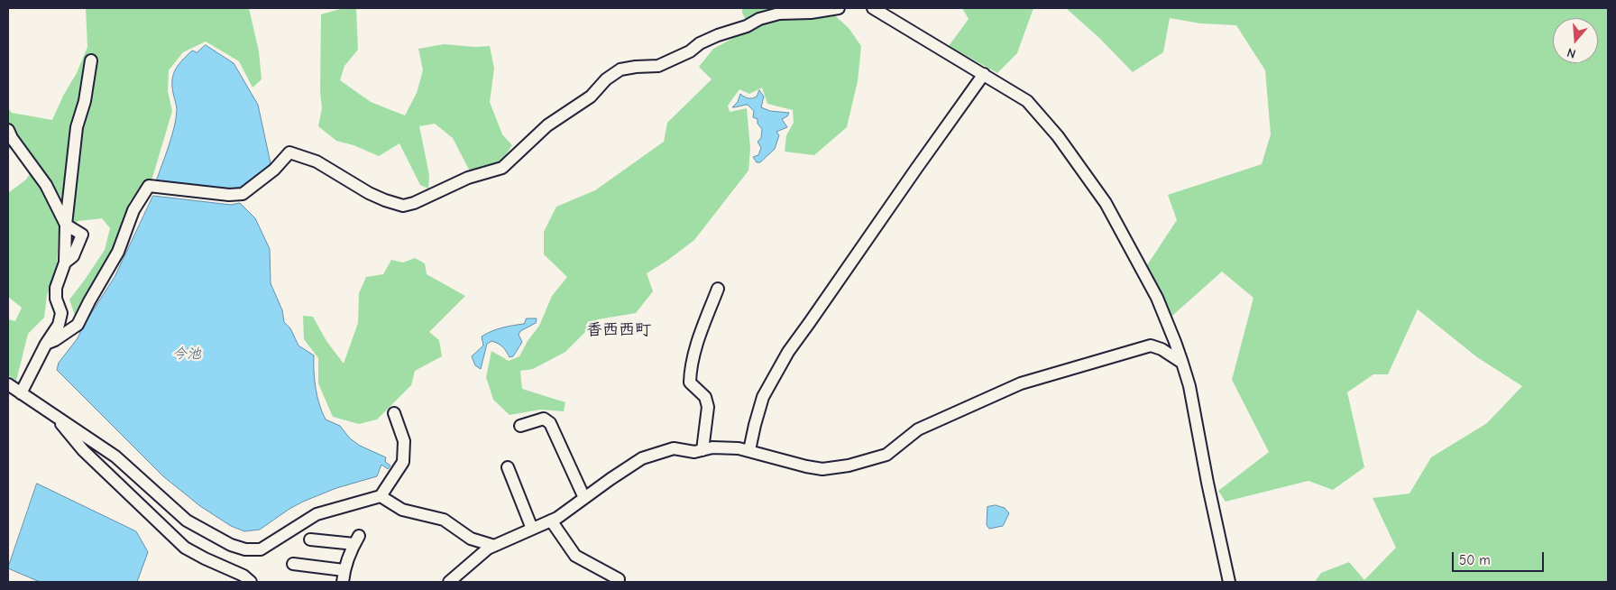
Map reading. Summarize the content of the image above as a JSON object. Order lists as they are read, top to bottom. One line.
{"districts":["香西西町"],"water":["今池"],"scale_bar":"50 m","north":"bottom"}
